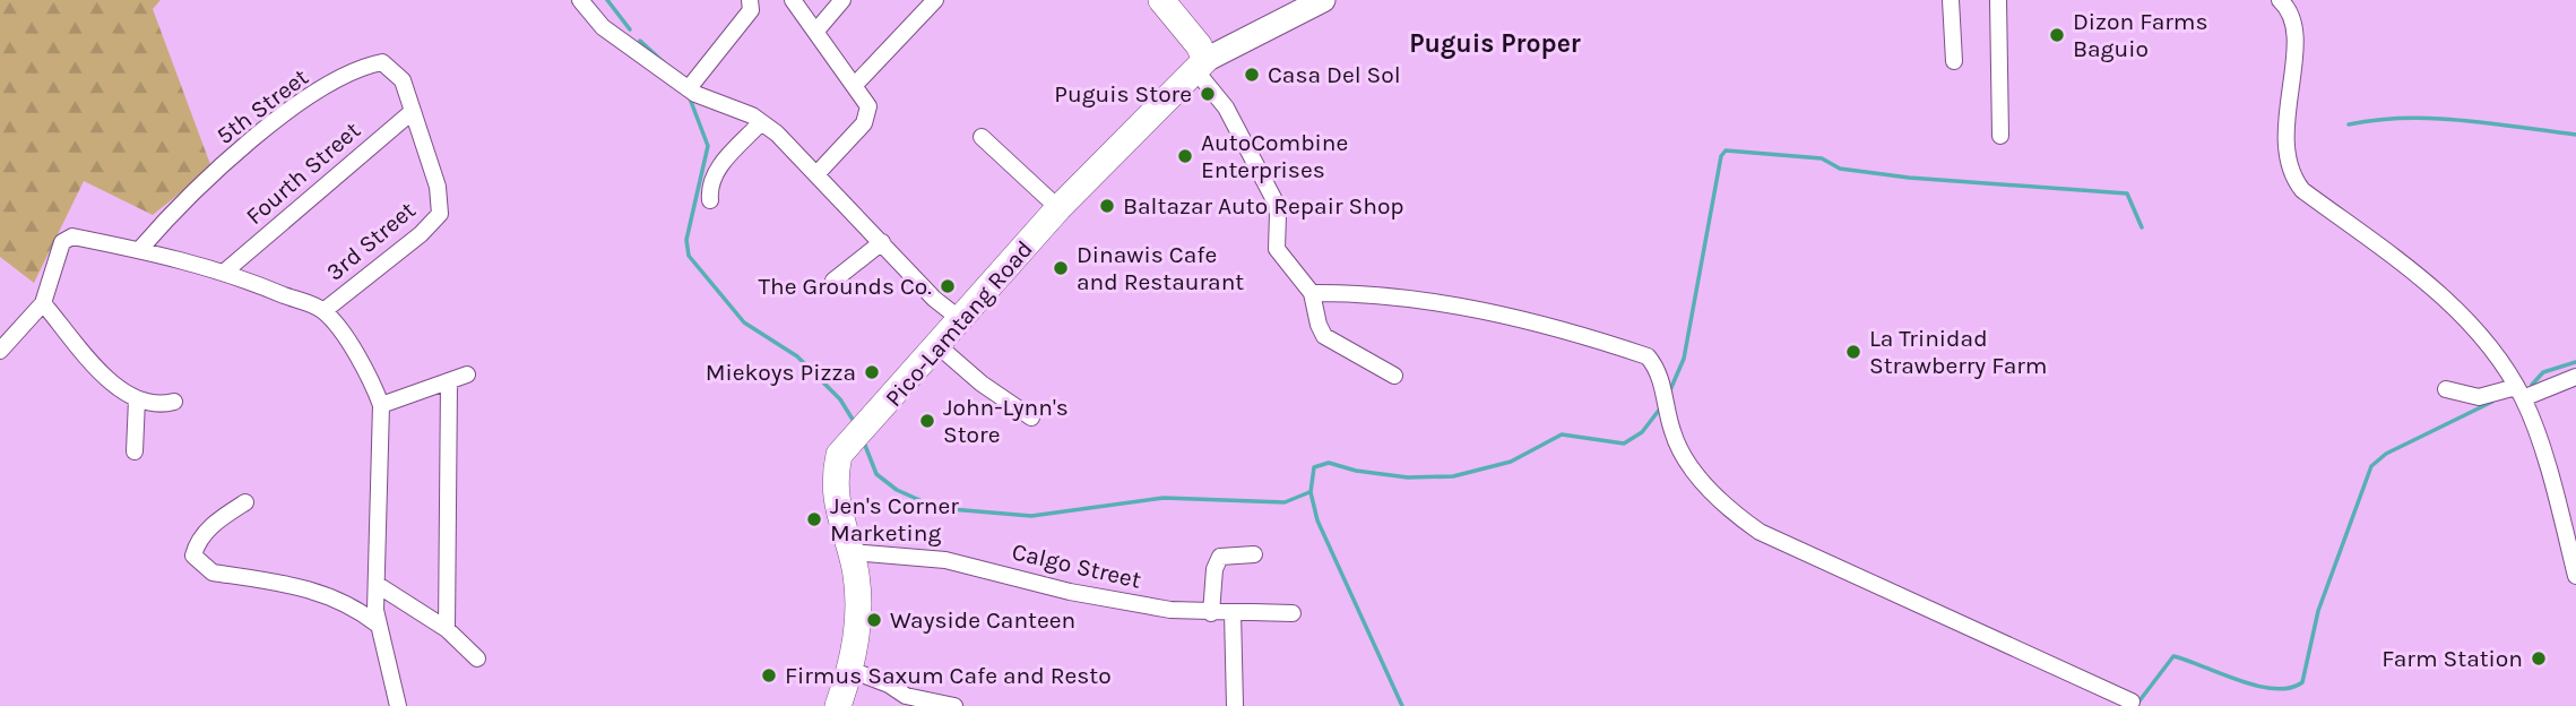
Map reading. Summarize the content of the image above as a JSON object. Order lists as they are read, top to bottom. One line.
{"streets":{"main road":["Pico-Lamtang Road"],"street":["5th Street","Fourth Street","3rd Street","Calgo Street"]},"crossings":[["5th Street","Fourth Street"],["5th Street","3rd Street"],["Fourth Street","3rd Street"],["Pico-Lamtang Road","Calgo Street"]],"districts":["Puguis Proper"],"places":["Dizon Farms Baguio","Casa Del Sol","Puguis Store","AutoCombine Enterprises","Baltazar Auto Repair Shop","Dinawis Cafe and Restaurant","The Grounds Co.","La Trinidad Strawberry Farm","Miekoys Pizza","John-Lynn's Store","Jen's Corner Marketing","Wayside Canteen","Farm Station","Firmus Saxum Cafe and Resto"]}
